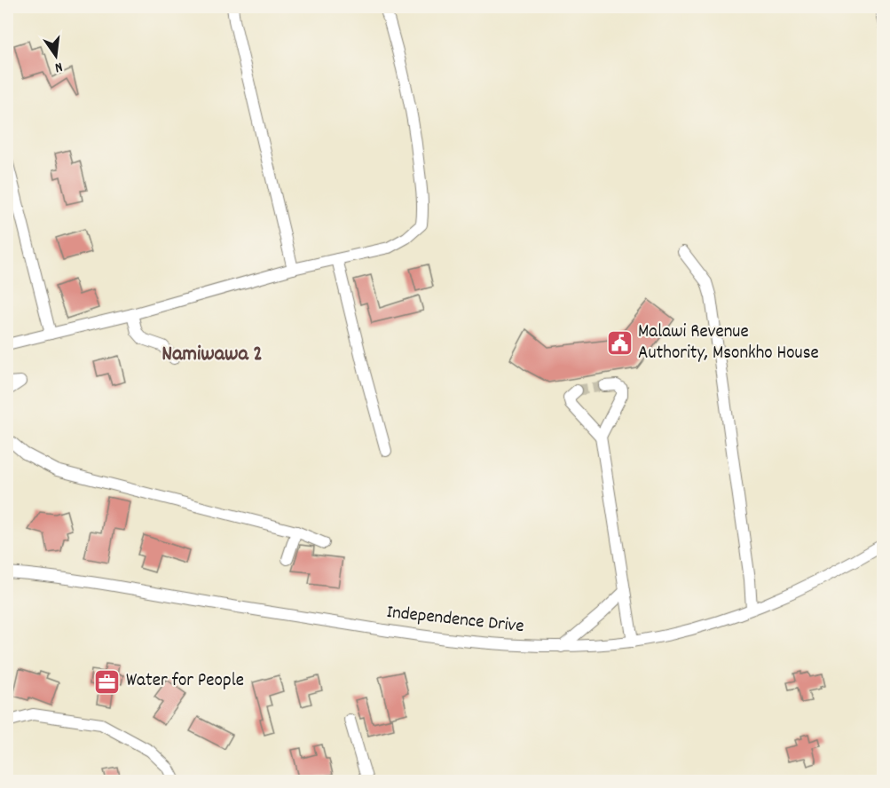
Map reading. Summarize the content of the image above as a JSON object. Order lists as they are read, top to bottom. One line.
{"streets":{"street":["Independence Drive"]},"districts":["Namiwawa 2"],"places":{"public building":["Malawi Revenue Authority, Msonkho House"],"office":["Water for People"]},"north":"bottom"}
